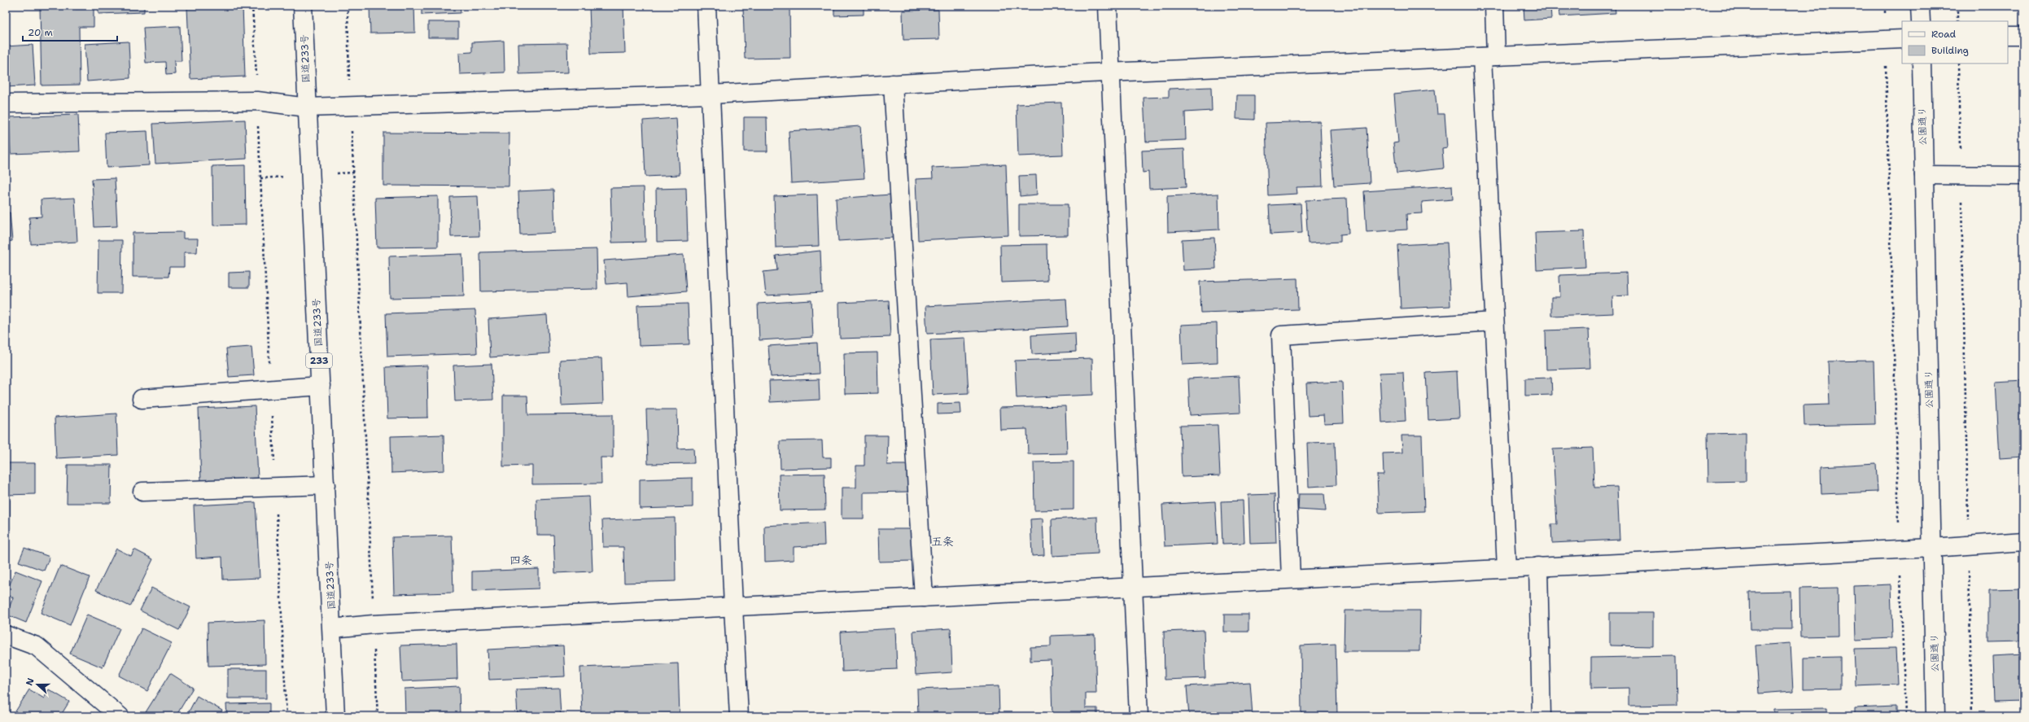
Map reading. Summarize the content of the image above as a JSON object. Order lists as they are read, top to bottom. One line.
{"streets":{"main road":["国道233号","公園通り","233"]},"districts":["五条","四条"],"legend":["Road","Building"],"scale_bar":"20 m","north":"left"}
